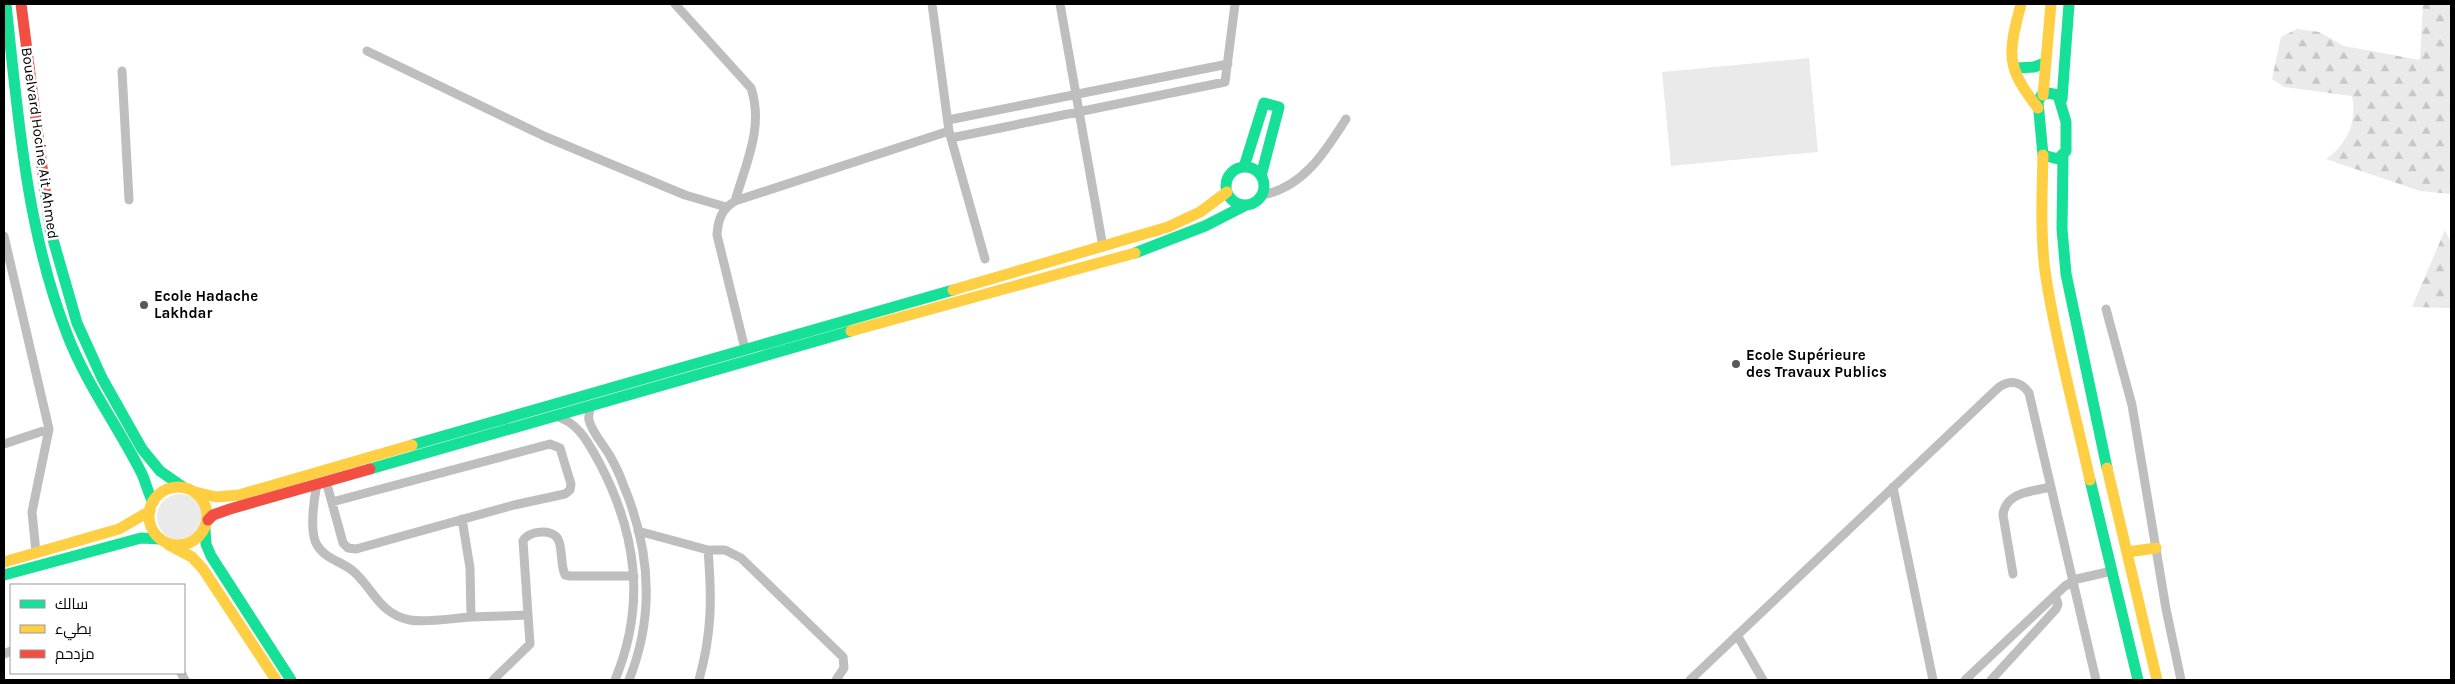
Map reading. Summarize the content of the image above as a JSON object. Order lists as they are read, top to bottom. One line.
{"streets":{"main road":["Bouelvard Hocine Ait Ahmed"]},"places":["Ecole Hadache Lakhdar","Ecole Supérieure des Travaux Publics"],"legend":["سالك","بطيء","مزدحم"]}
